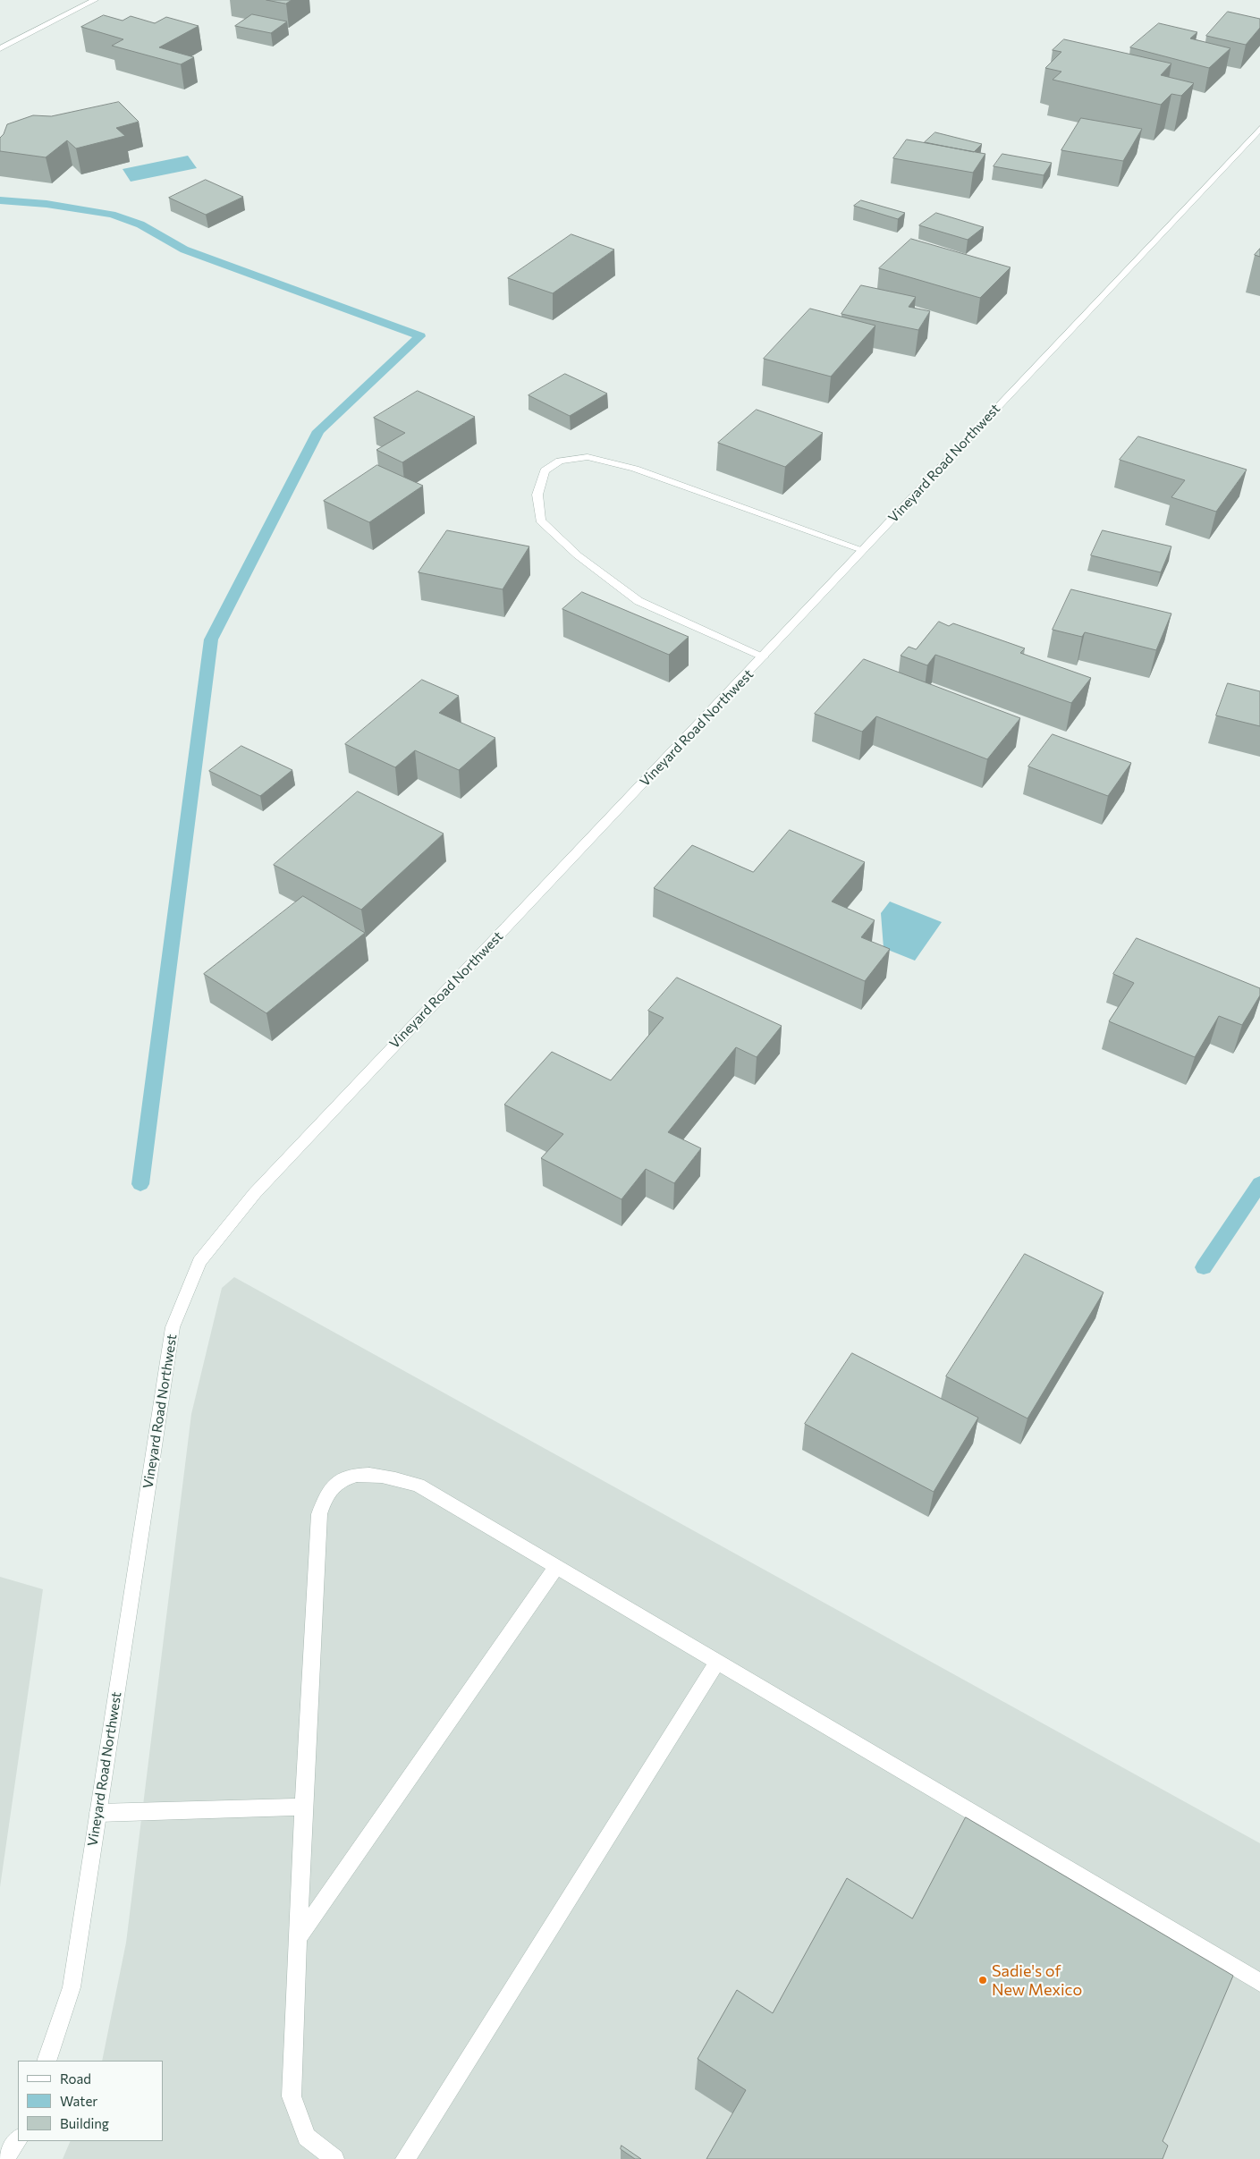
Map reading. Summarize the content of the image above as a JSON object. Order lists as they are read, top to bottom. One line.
{"streets":{"street":["Vineyard Road Northwest"]},"places":["Sadie's of New Mexico"],"legend":["Road","Water","Building"]}
